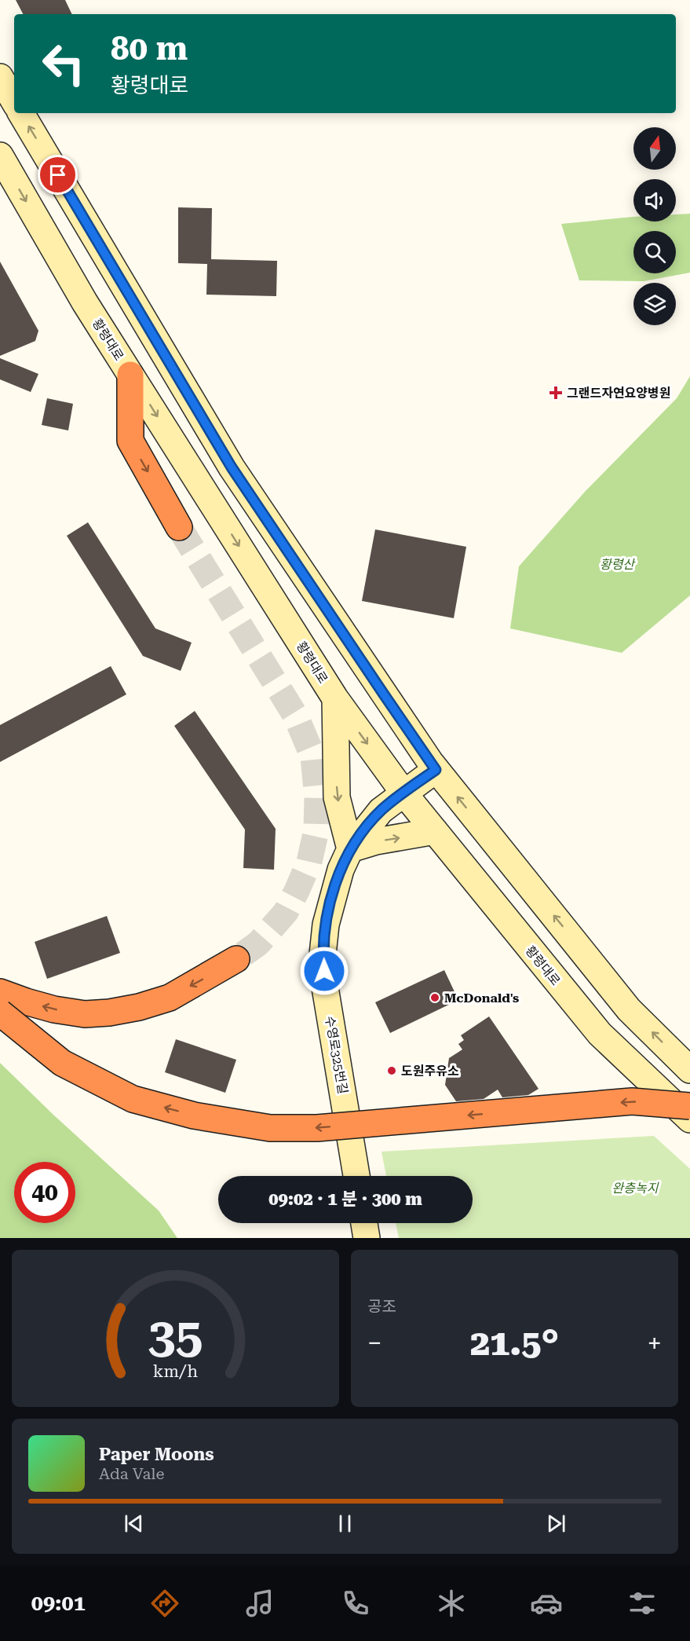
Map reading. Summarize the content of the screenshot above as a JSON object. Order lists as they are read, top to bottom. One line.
{"streets":{"main road":["황령대로","수영로325번길"]},"crossings":[["황령대로","수영로325번길"]],"parks":["황령산","완층녹지"],"places":{"health":["그랜드자연요양병원"],"other":["McDonald's","도원주유소"]},"north":"top","page":{"turn":["80 m","황령대로"],"limit":"40","trip":"09:02 · 1 분 · 300 m","tile":"공조","heat":["−","21.5°","+"],"song":["Paper Moons","Ada Vale"],"tabs":"09:01","gauge":["35","km/h"]}}
